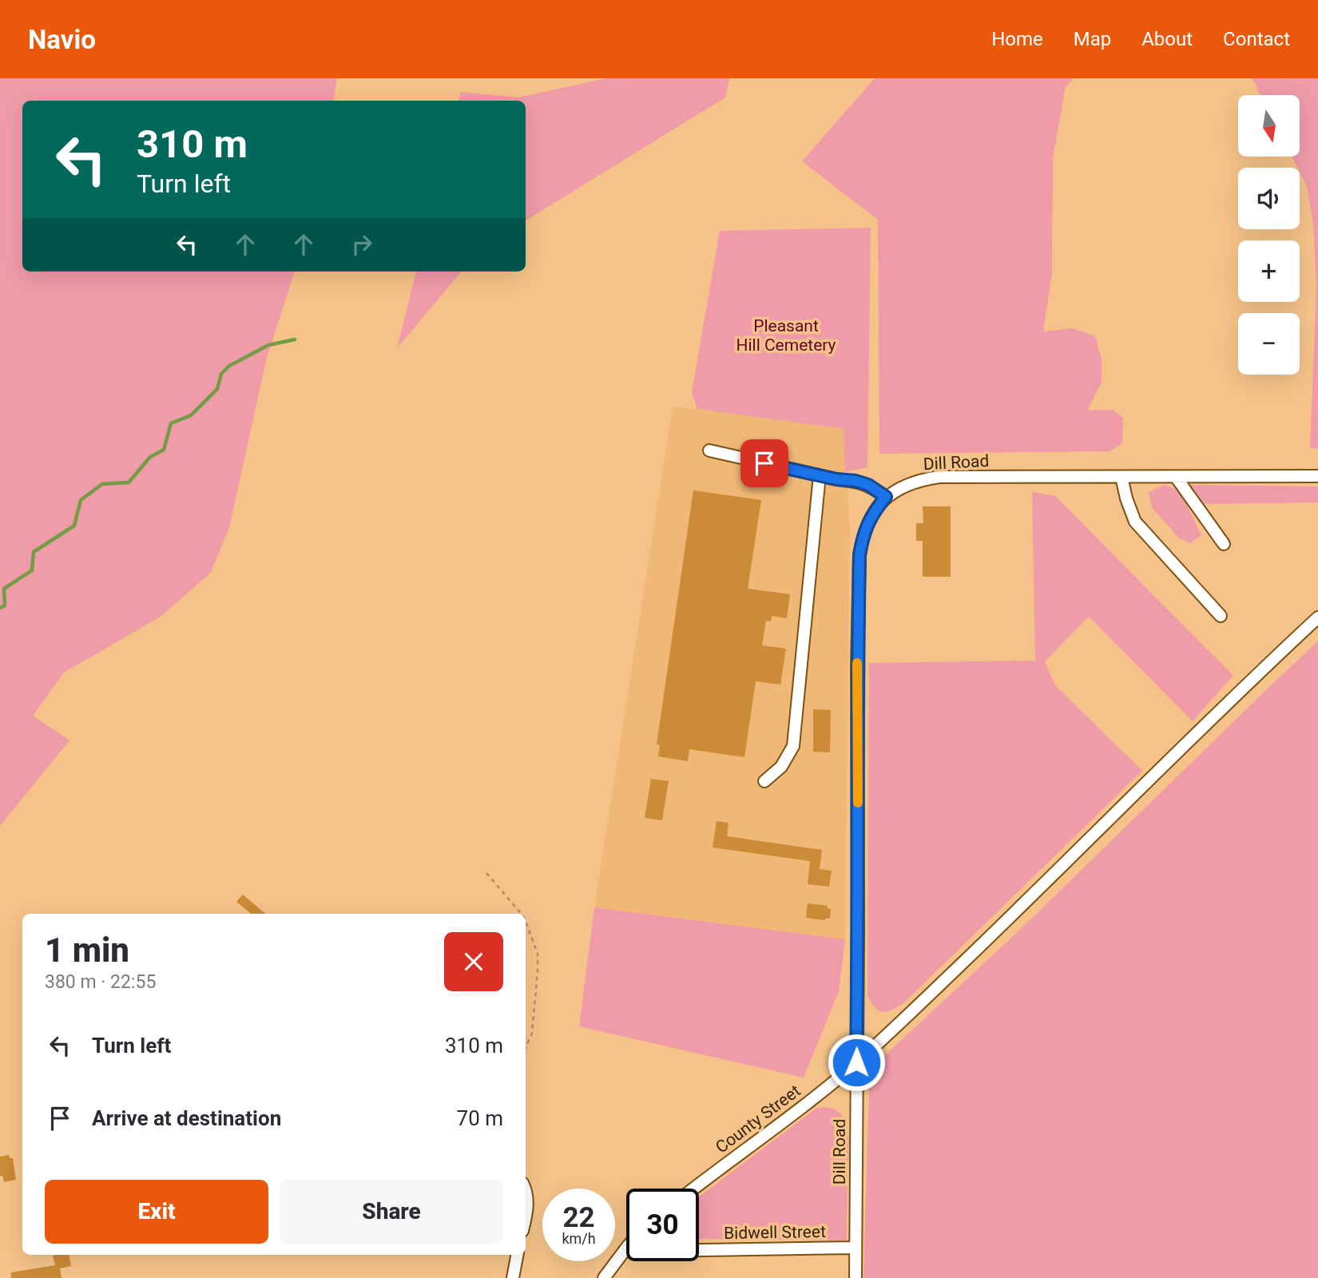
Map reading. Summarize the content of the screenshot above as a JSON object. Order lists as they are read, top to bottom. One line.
{"streets":{"street":["Dill Road","County Street","Bidwell Street"]},"crossings":[["Dill Road","County Street"],["Dill Road","Bidwell Street"]],"parks":["Pleasant Hill Cemetery"],"north":"bottom","page":{"header":"Navio","nav":["Home","Map","About","Contact"],"map_buttons":["+","−"],"turn":["310 m","Turn left"],"heading":["1 min","380 m · 22:55"],"list":[{"name":"Turn left","value":"310 m"},{"name":"Arrive at destination","value":"70 m"}],"buttons":["Exit","Share"],"speed":"22 km/h","limit":"30"}}
